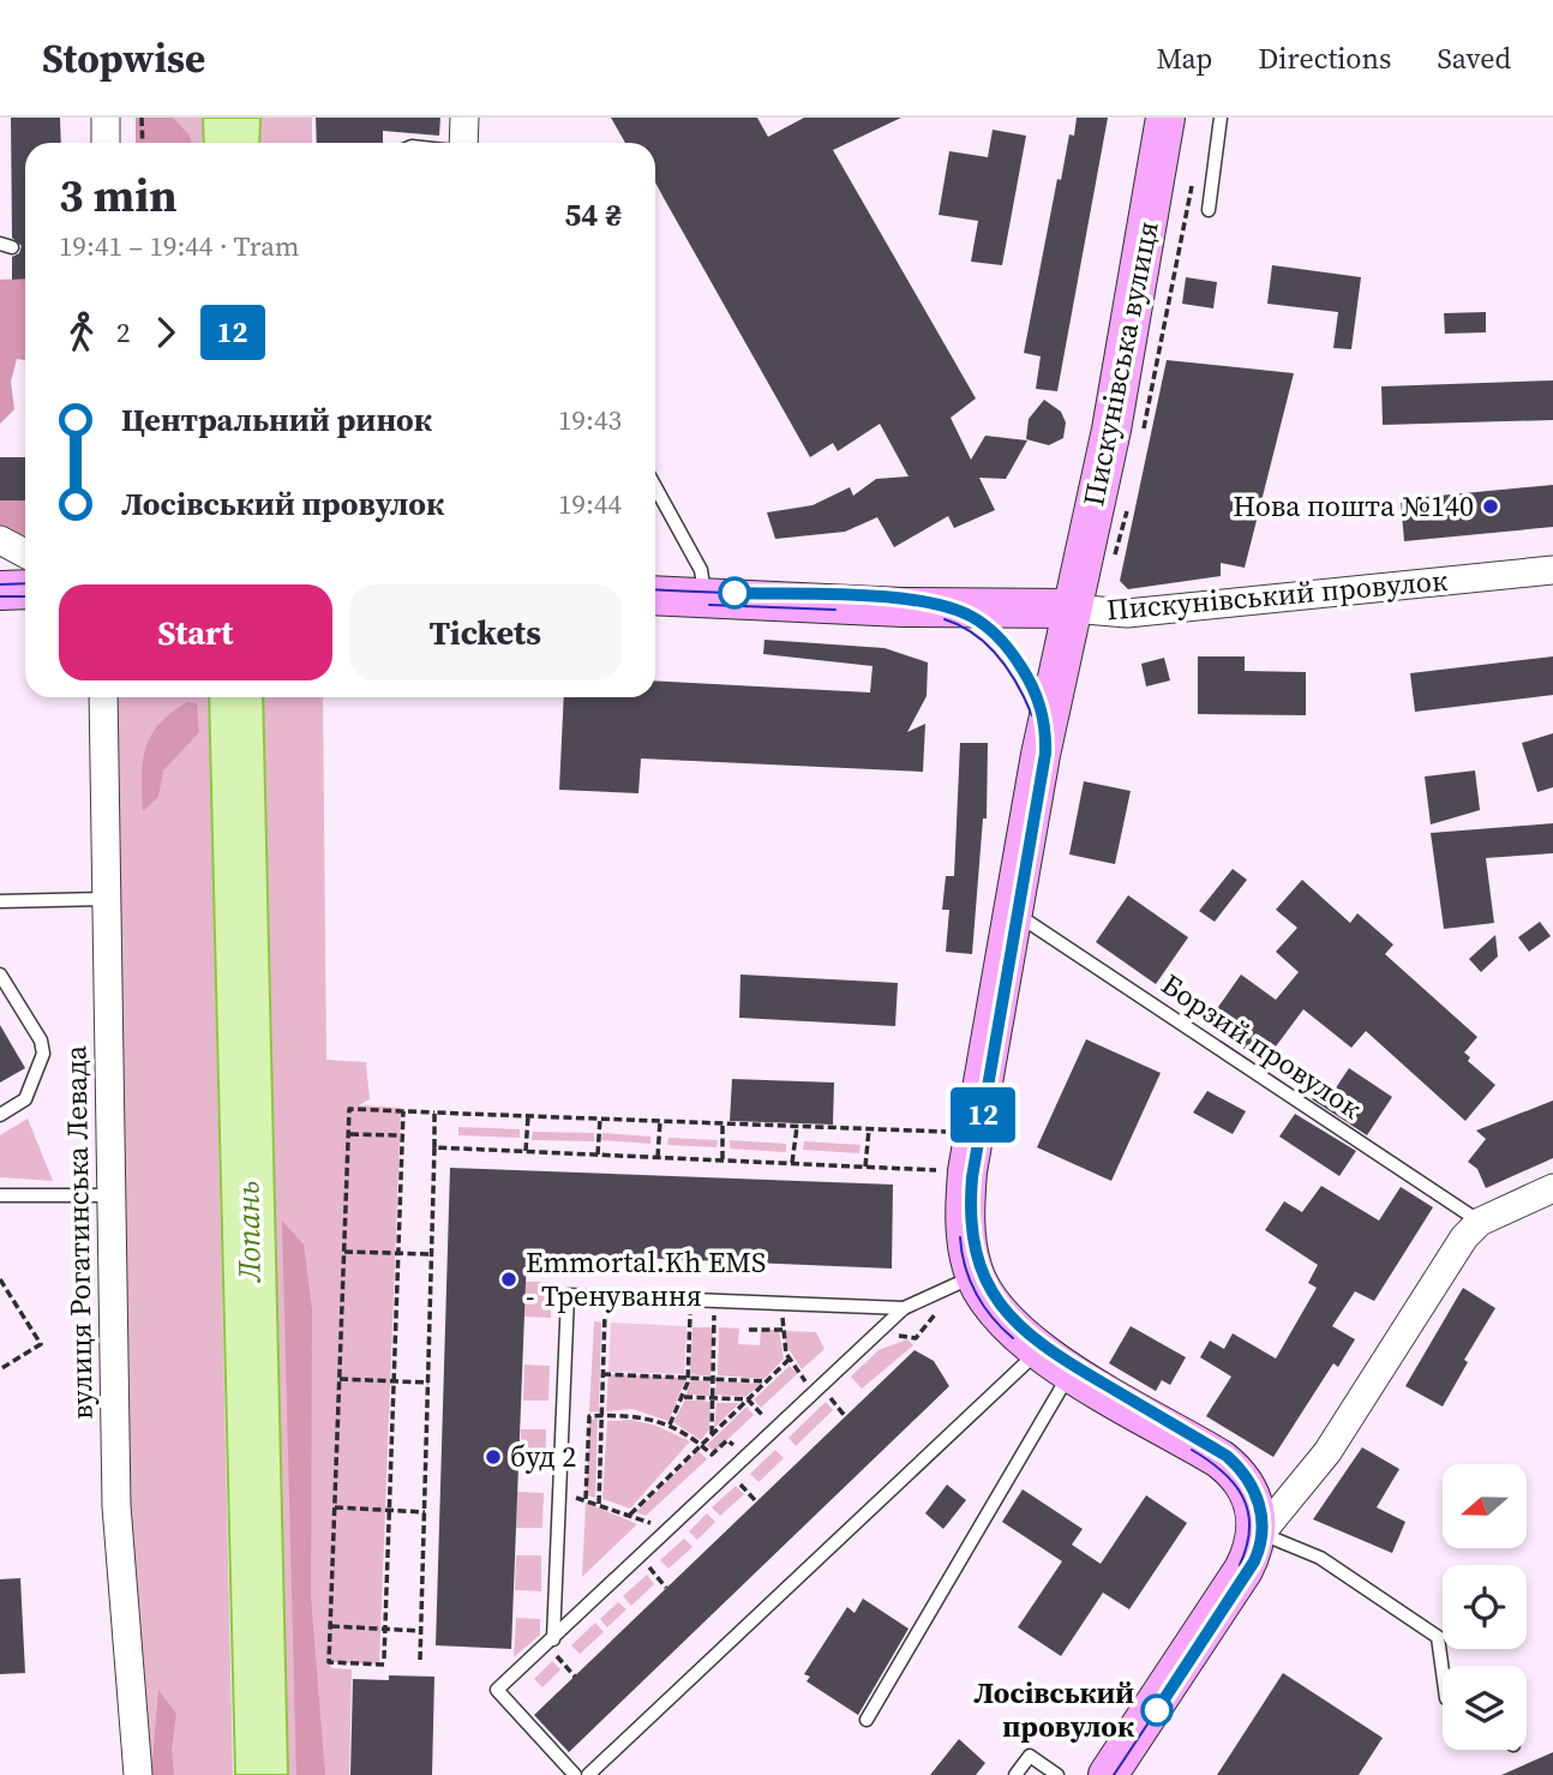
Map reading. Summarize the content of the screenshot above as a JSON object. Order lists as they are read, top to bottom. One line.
{"streets":{"street":["Пискунівська вулиця","Пискунівський провулок","вулиця Рогатинська Левада"],"lane":["Борзий провулок"]},"crossings":[["Пискунівська вулиця","Пискунівський провулок"]],"water":["Лопань"],"places":["Нова пошта №140","Emmortal.Kh EMS - Тренування","буд 2","Лосівський провулок"],"lines":["tram line 12"],"north":"left","page":{"header":"Stopwise","nav":["Map","Directions","Saved"],"on_map":"12","heading":["3 min","19:41 – 19:44 · Tram","54 ₴"],"legs":["2","12"],"list":[{"name":"Центральний ринок","value":"19:43"},{"name":"Лосівський провулок","value":"19:44"}],"buttons":["Start","Tickets"]}}
